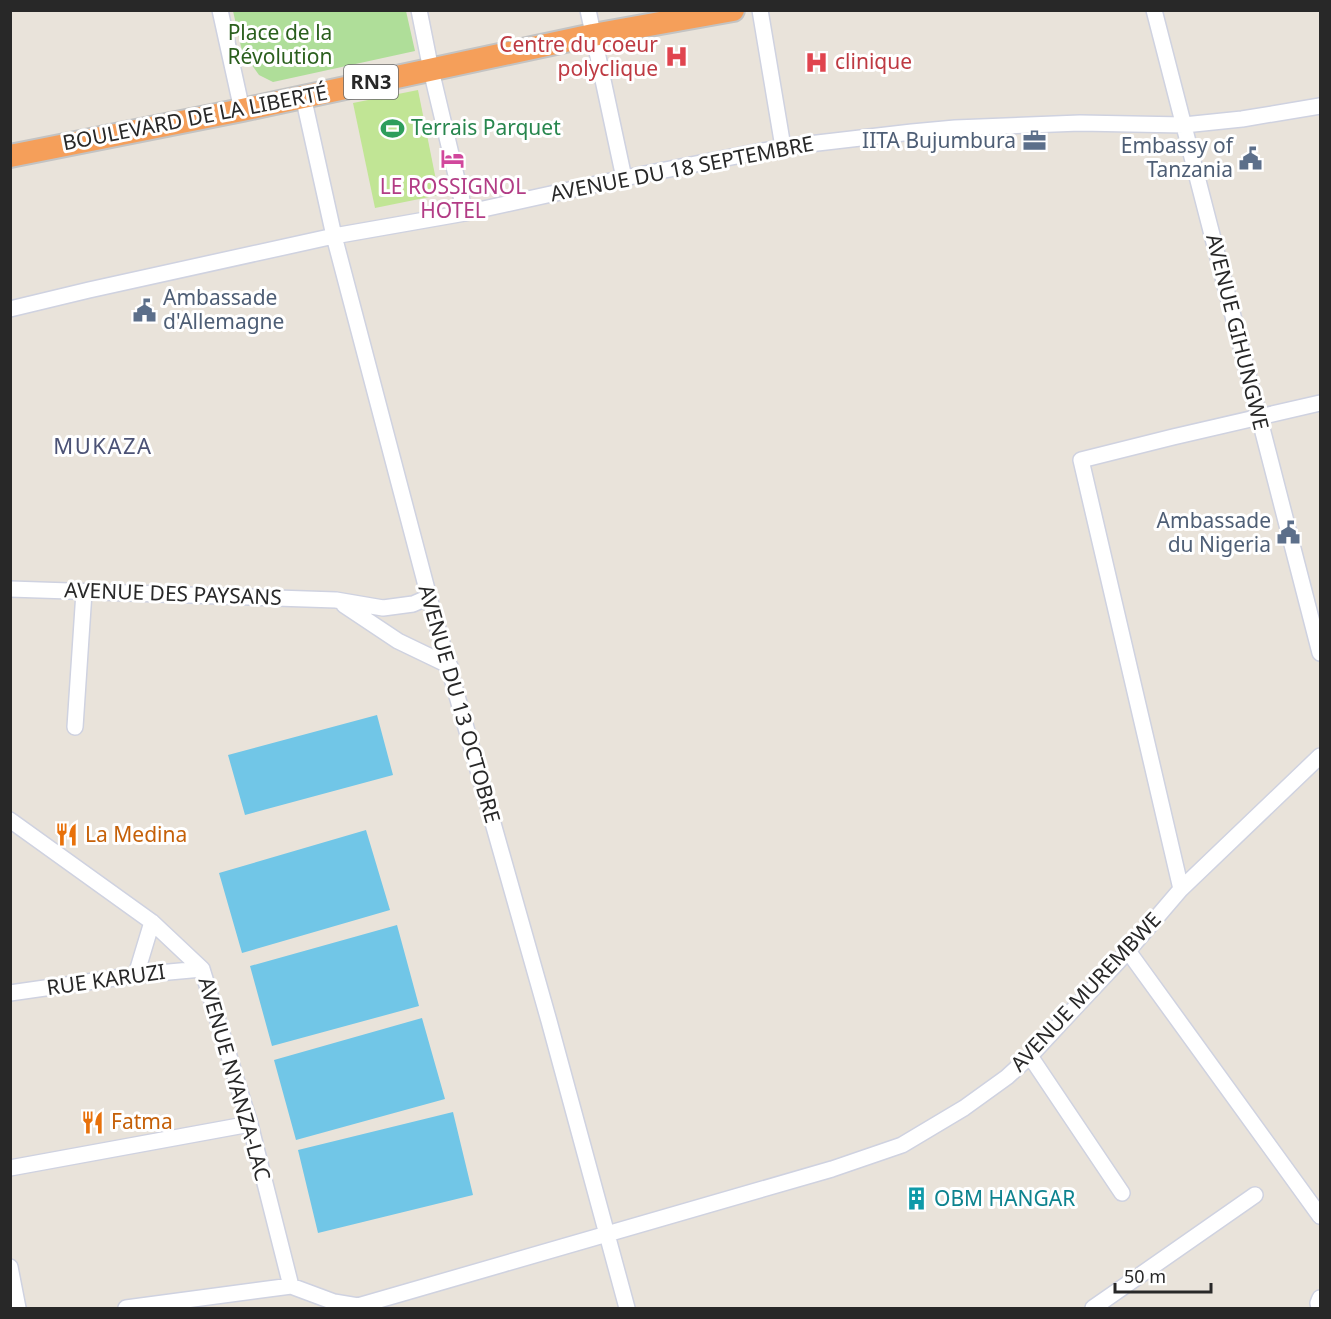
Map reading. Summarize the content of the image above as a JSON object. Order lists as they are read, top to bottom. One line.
{"streets":{"highway":["RN3","BOULEVARD DE LA LIBERTÉ"],"street":["AVENUE DU 18 SEPTEMBRE","AVENUE GIHUNGWE","AVENUE DES PAYSANS","AVENUE DU 13 OCTOBRE","RUE KARUZI","AVENUE MUREMBWE","AVENUE NYANZA-LAC"]},"crossings":[["BOULEVARD DE LA LIBERTÉ","AVENUE DU 13 OCTOBRE"],["AVENUE DU 18 SEPTEMBRE","AVENUE GIHUNGWE"],["AVENUE DU 18 SEPTEMBRE","AVENUE DU 13 OCTOBRE"],["AVENUE DES PAYSANS","AVENUE DU 13 OCTOBRE"],["AVENUE DU 13 OCTOBRE","AVENUE MUREMBWE"],["RUE KARUZI","AVENUE NYANZA-LAC"]],"districts":["MUKAZA"],"parks":["Place de la Révolution"],"places":{"hospital":["Centre du coeur polyclique","clinique"],"sports":["Terrais Parquet"],"office":["IITA Bujumbura"],"public building":["Embassy of Tanzania","Ambassade d'Allemagne","Ambassade du Nigeria"],"hotel":["LE ROSSIGNOL HOTEL"],"restaurant":["La Medina","Fatma"],"building":["OBM HANGAR"]},"scale_bar":"50 m"}
